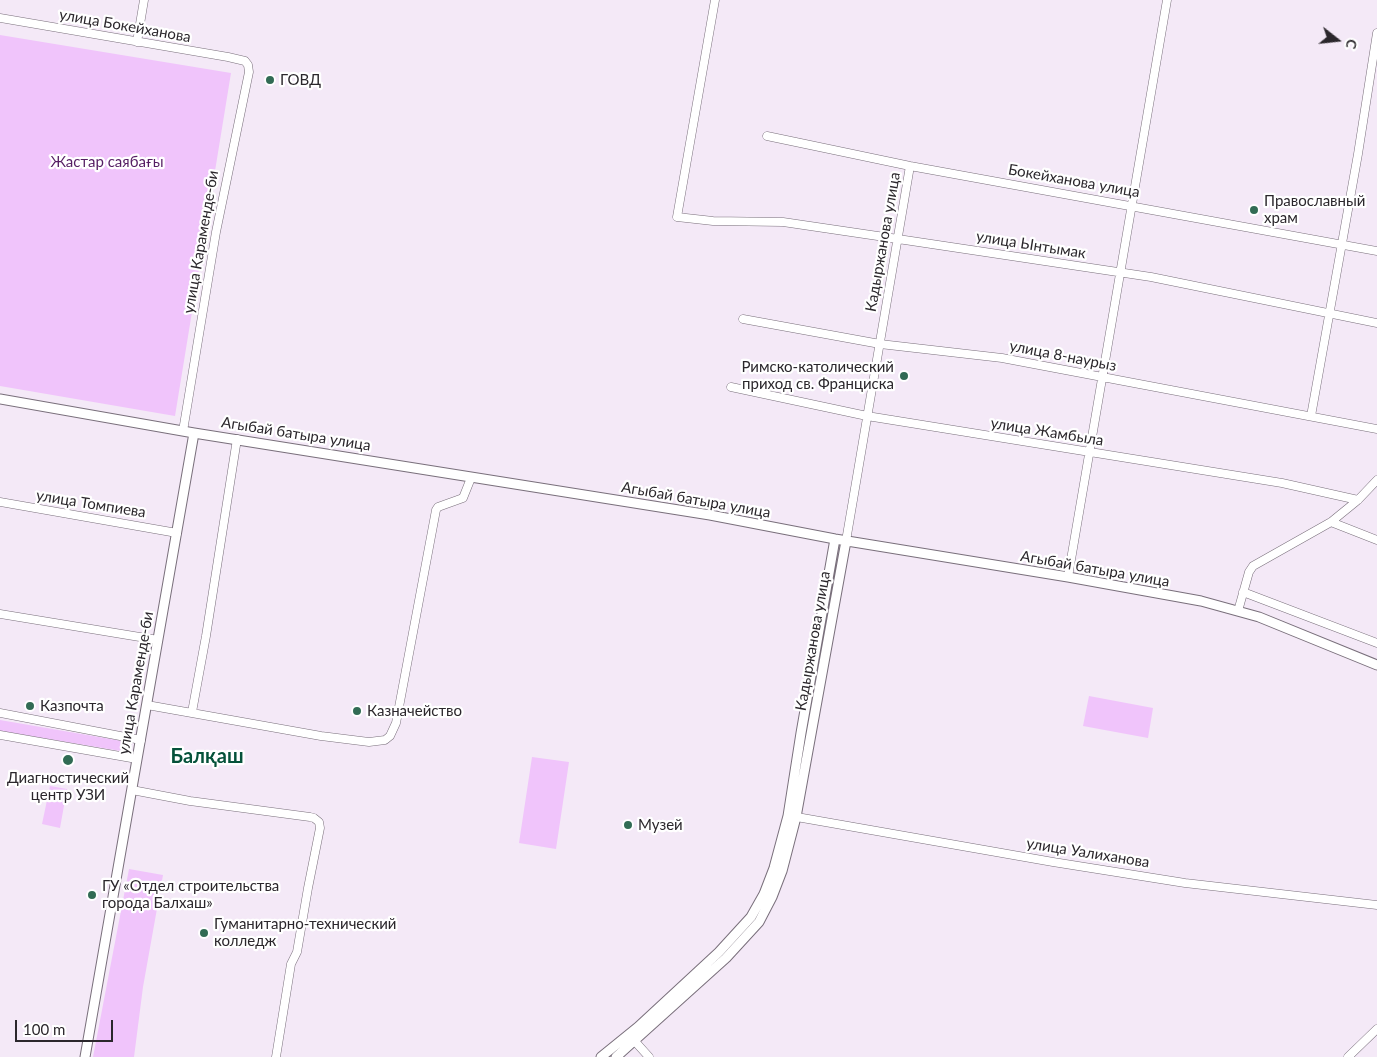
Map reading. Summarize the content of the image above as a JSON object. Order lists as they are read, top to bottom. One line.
{"streets":{"main road":["улица Караменде-би","Кадыржанова улица","Агыбай батыра улица"],"street":["улица Бокейханова","Бокейханова улица","улица Ынтымак","улица 8-наурыз","улица Жамбыла","улица Томпиева","улица Уалиханова"]},"crossings":[["улица Бокейханова","улица Караменде-би"],["Бокейханова улица","Кадыржанова улица"],["улица Караменде-би","Агыбай батыра улица"],["улица Караменде-би","улица Томпиева"],["Кадыржанова улица","улица Ынтымак"],["Кадыржанова улица","улица 8-наурыз"],["Кадыржанова улица","улица Жамбыла"],["Кадыржанова улица","Агыбай батыра улица"],["Кадыржанова улица","улица Уалиханова"]],"districts":["Балқаш"],"parks":["Жастар саябағы"],"places":["ГОВД","Православный храм","Римско-католический приход св. Франциска","Казпочта","Казначейство","Диагностический центр УЗИ","Музей","ГУ «Отдел строительства города Балхаш»","Гуманитарно-технический колледж"],"scale_bar":"100 m","north":"right"}
